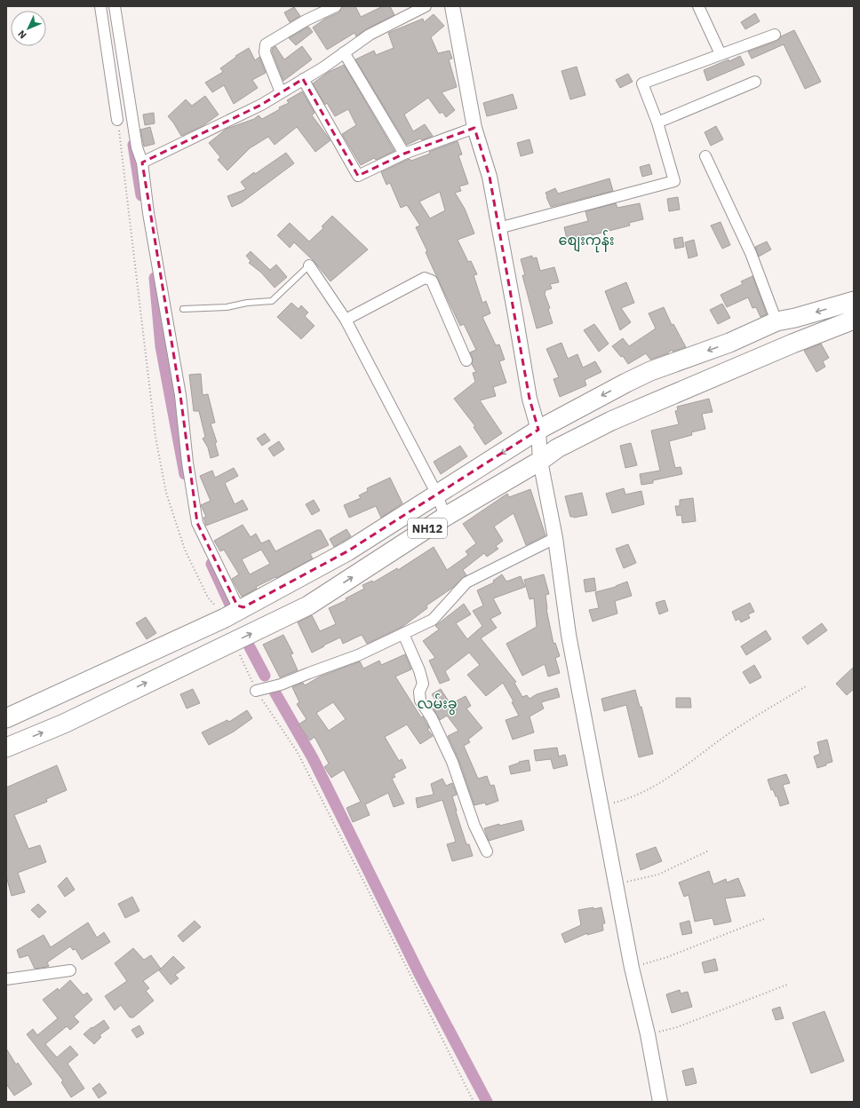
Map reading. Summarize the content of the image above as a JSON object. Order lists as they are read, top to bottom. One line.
{"streets":{"highway":["NH12"]},"districts":["စျေးကုန်း","လမ်းခွ"],"north":"bottom left"}
